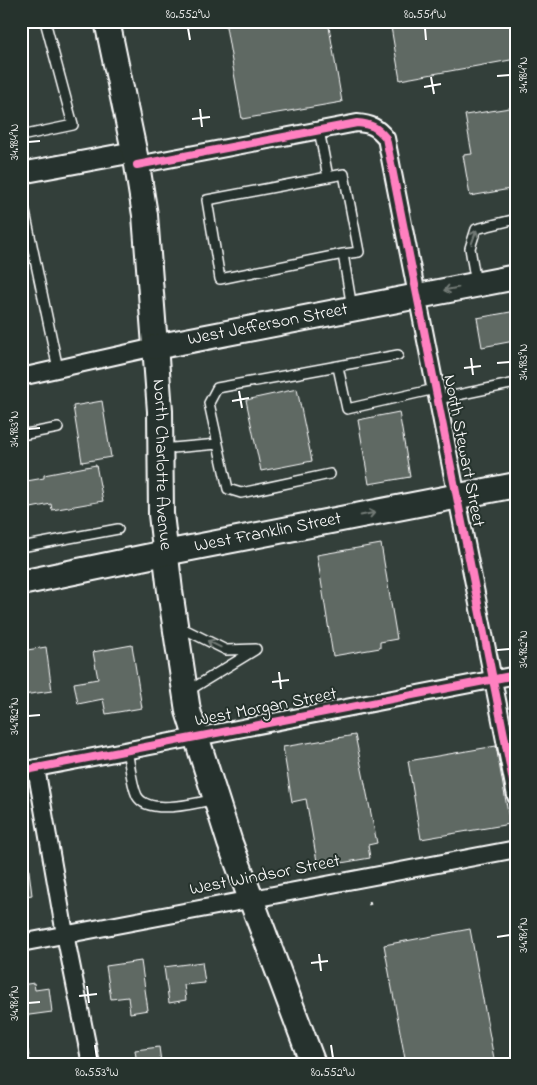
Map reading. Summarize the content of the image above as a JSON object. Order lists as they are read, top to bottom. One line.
{"streets":{"main road":["West Jefferson Street","North Charlotte Avenue","West Franklin Street"],"street":["North Stewart Street","West Morgan Street","West Windsor Street"]},"crossings":[["West Jefferson Street","North Stewart Street"],["West Jefferson Street","North Charlotte Avenue"],["North Stewart Street","West Franklin Street"],["North Stewart Street","West Morgan Street"],["North Charlotte Avenue","West Franklin Street"],["North Charlotte Avenue","West Morgan Street"],["North Charlotte Avenue","West Windsor Street"]],"one_way":["West Franklin Street"],"coordinates":["80.552°W","80.551°W","34.984°N","34.983°N","34.982°N","34.981°N","80.553°W"]}
